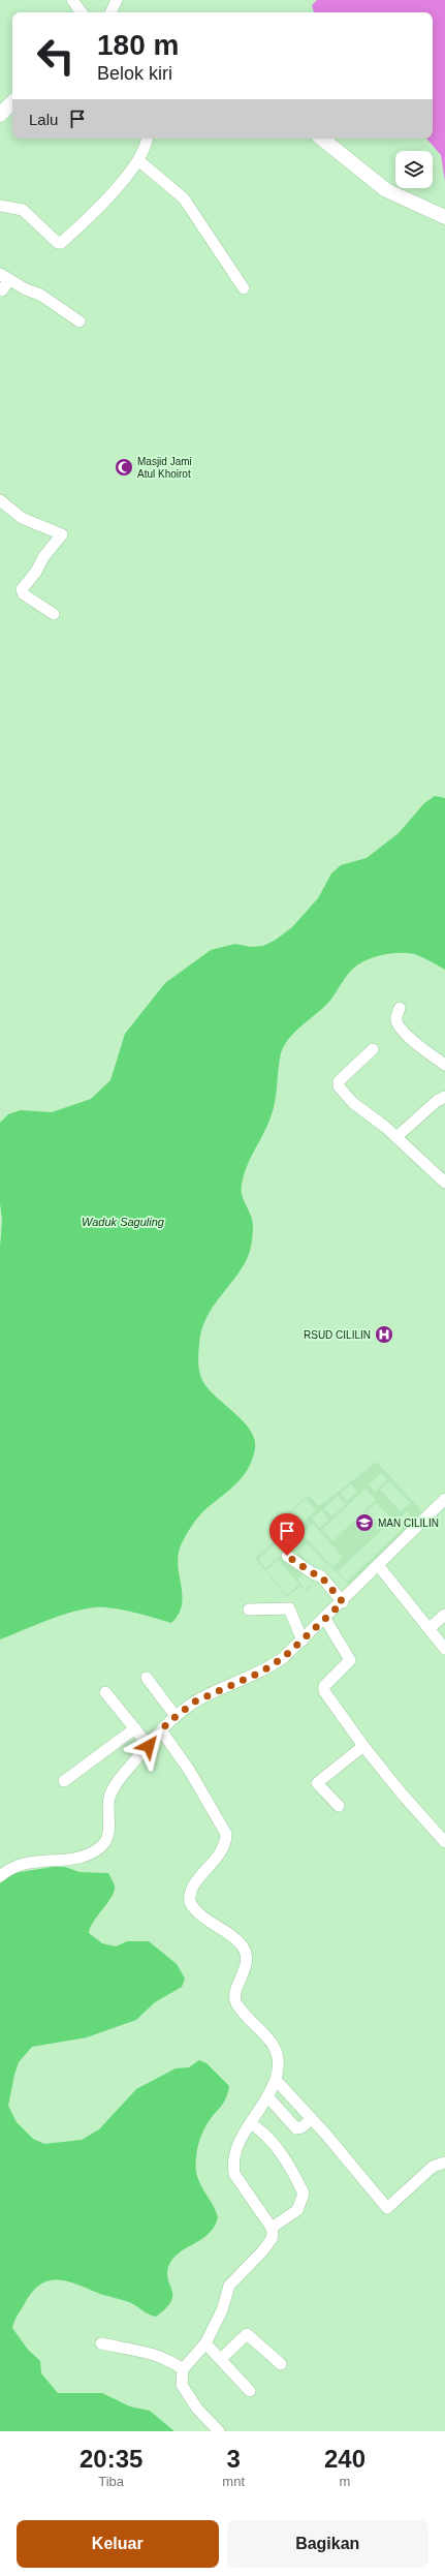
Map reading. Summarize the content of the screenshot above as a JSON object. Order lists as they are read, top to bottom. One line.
{"water":["Waduk Saguling"],"places":{"mosque":["Masjid Jami Atul Khoirot"],"hospital":["RSUD CILILIN"],"school or university":["MAN CILILIN"]},"page":{"turn":["180 m","Belok kiri"],"then":"Lalu","eta":["20:35","Tiba","3","mnt","240","m"],"buttons":["Keluar","Bagikan"]}}
